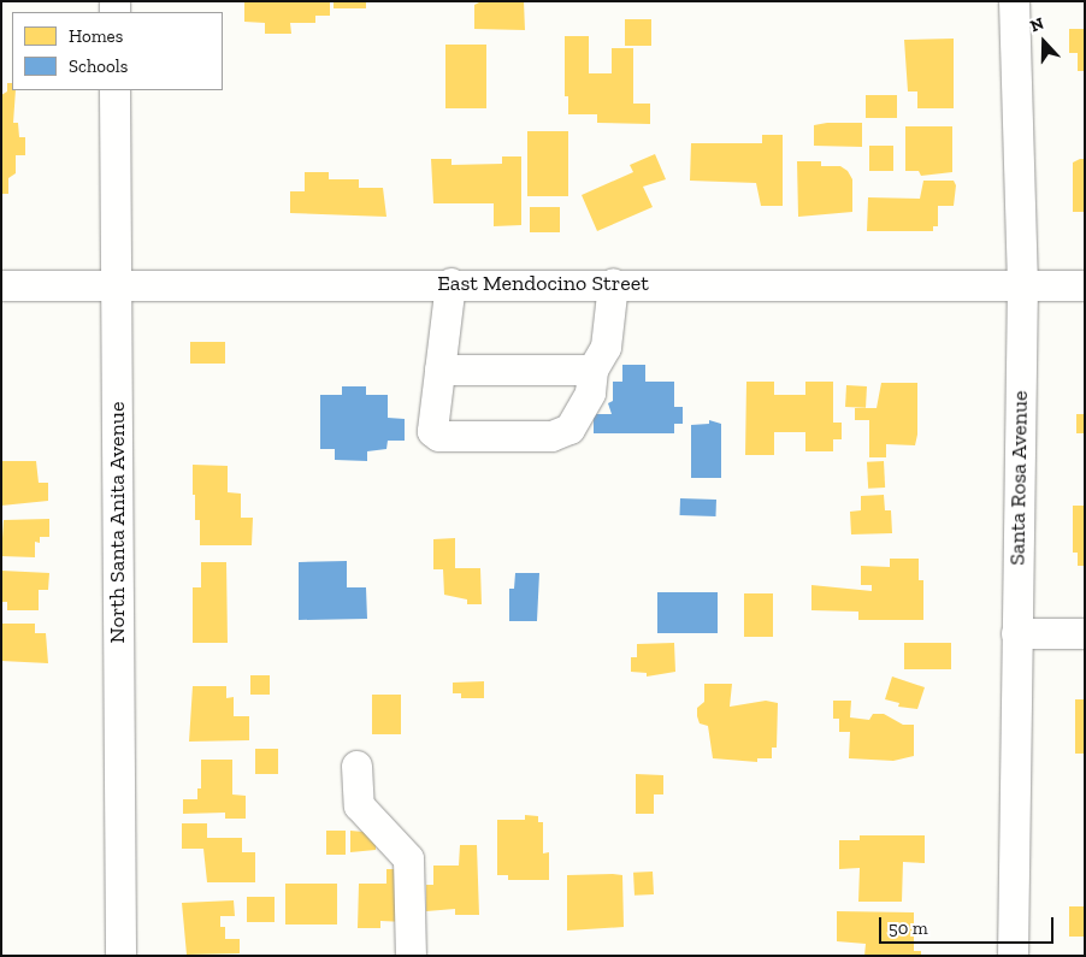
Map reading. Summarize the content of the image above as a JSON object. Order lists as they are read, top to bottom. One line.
{"streets":{"street":["East Mendocino Street","Santa Rosa Avenue","North Santa Anita Avenue"]},"crossings":[["East Mendocino Street","Santa Rosa Avenue"],["East Mendocino Street","North Santa Anita Avenue"]],"legend":["Homes","Schools"],"scale_bar":"50 m","north":"top"}
